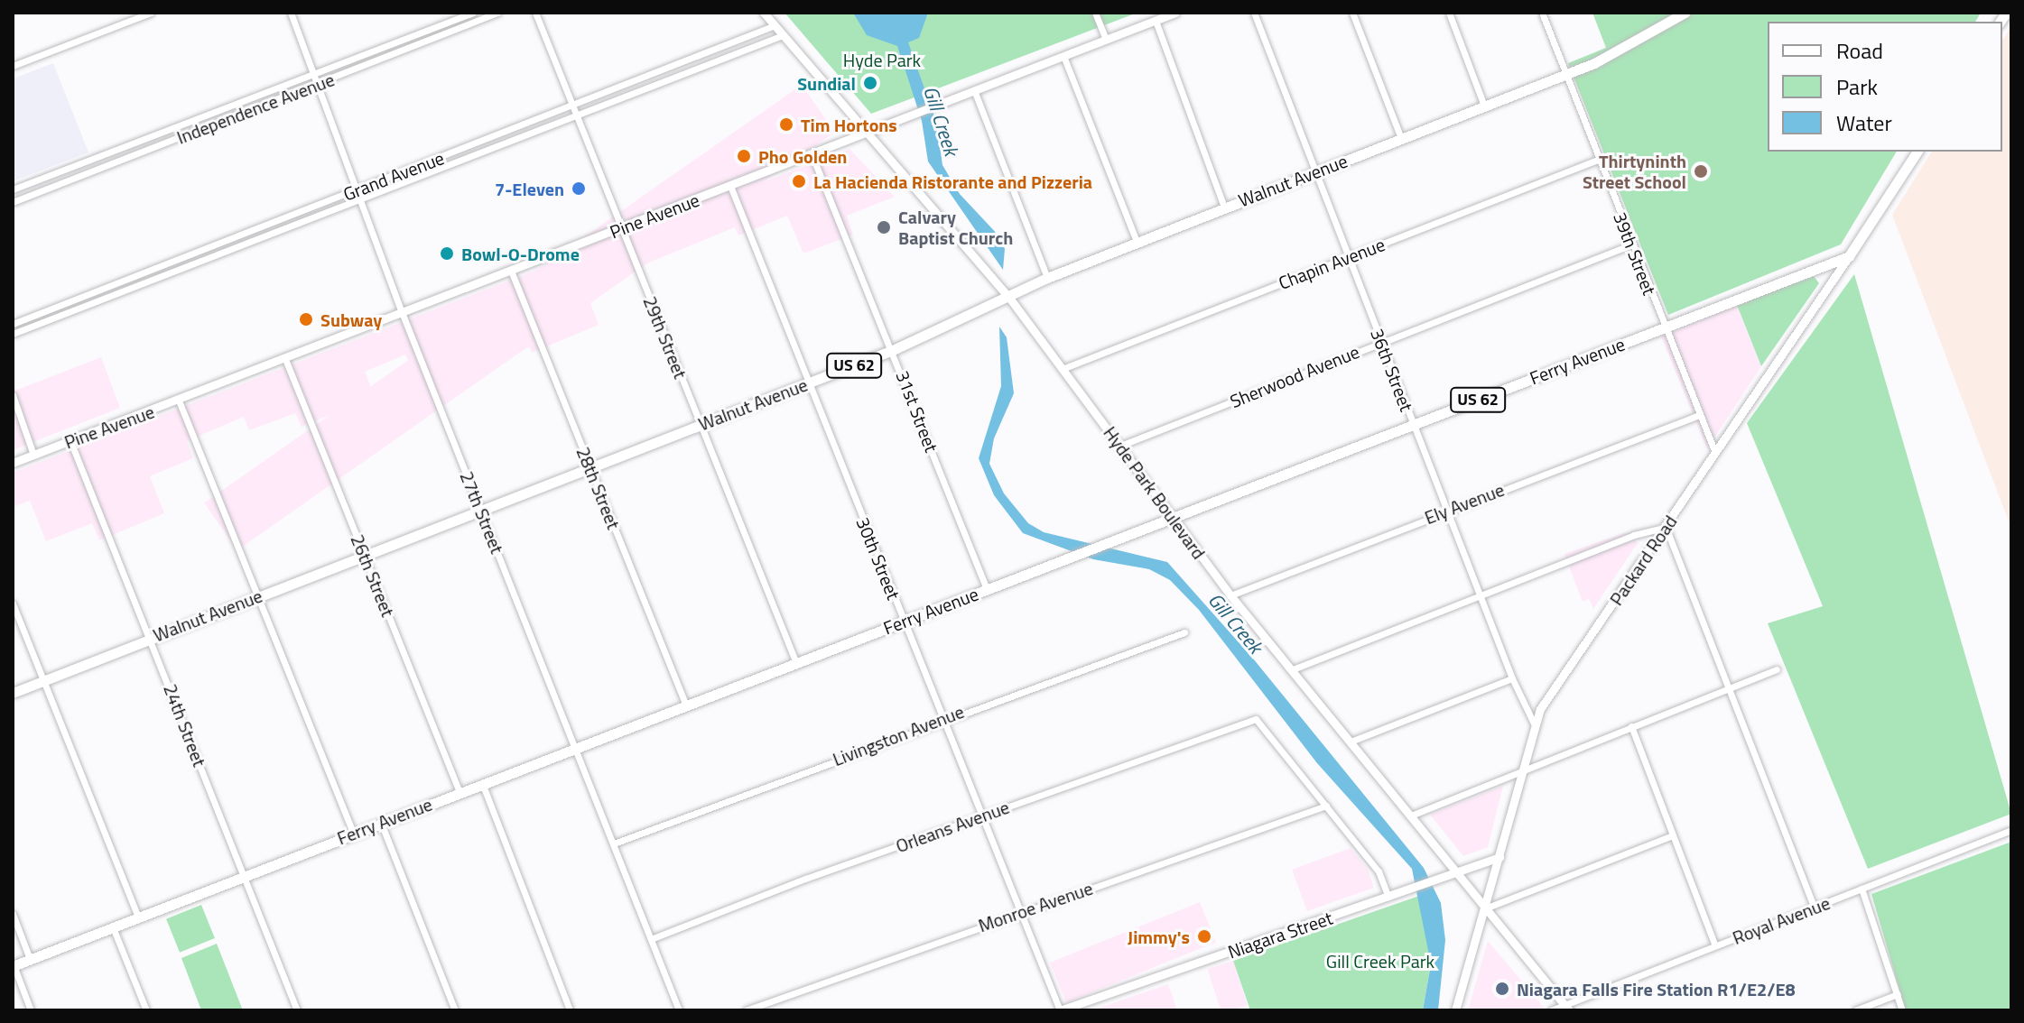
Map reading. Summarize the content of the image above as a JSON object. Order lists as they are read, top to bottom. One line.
{"streets":{"main road":["Walnut Avenue","Pine Avenue","Ferry Avenue","US 62","Hyde Park Boulevard","Packard Road","Niagara Street"],"street":["Independence Avenue","Grand Avenue","39th Street","Chapin Avenue","29th Street","36th Street","Sherwood Avenue","31st Street","28th Street","Ely Avenue","27th Street","30th Street","26th Street","24th Street","Livingston Avenue","Orleans Avenue","Monroe Avenue","Royal Avenue"]},"crossings":[["Independence Avenue","27th Street"],["Grand Avenue","29th Street"],["Grand Avenue","Hyde Park Boulevard"],["Grand Avenue","27th Street"],["Walnut Avenue","39th Street"],["Walnut Avenue","29th Street"],["Walnut Avenue","36th Street"],["Walnut Avenue","31st Street"],["Walnut Avenue","28th Street"],["Walnut Avenue","Hyde Park Boulevard"],["Walnut Avenue","27th Street"],["Walnut Avenue","30th Street"],["Walnut Avenue","26th Street"],["Walnut Avenue","24th Street"],["Pine Avenue","29th Street"],["Pine Avenue","31st Street"],["Pine Avenue","28th Street"],["Pine Avenue","Hyde Park Boulevard"],["Pine Avenue","27th Street"],["Pine Avenue","30th Street"],["Pine Avenue","26th Street"],["Pine Avenue","24th Street"],["39th Street","Chapin Avenue"],["39th Street","Ferry Avenue"],["39th Street","Sherwood Avenue"],["39th Street","Ely Avenue"],["39th Street","Packard Road"],["Chapin Avenue","36th Street"],["Chapin Avenue","Hyde Park Boulevard"],["29th Street","Ferry Avenue"],["Ferry Avenue","36th Street"],["Ferry Avenue","31st Street"],["Ferry Avenue","28th Street"],["Ferry Avenue","Hyde Park Boulevard"],["Ferry Avenue","27th Street"],["Ferry Avenue","30th Street"],["Ferry Avenue","Packard Road"],["Ferry Avenue","26th Street"],["Ferry Avenue","24th Street"],["36th Street","Sherwood Avenue"],["36th Street","Ely Avenue"],["36th Street","Packard Road"],["Sherwood Avenue","Hyde Park Boulevard"],["Hyde Park Boulevard","Ely Avenue"],["Hyde Park Boulevard","Packard Road"],["Hyde Park Boulevard","Royal Avenue"],["Hyde Park Boulevard","Niagara Street"],["27th Street","Livingston Avenue"],["27th Street","Orleans Avenue"],["30th Street","Livingston Avenue"],["30th Street","Orleans Avenue"],["30th Street","Monroe Avenue"],["30th Street","Niagara Street"],["Packard Road","Niagara Street"],["Orleans Avenue","Monroe Avenue"]],"water":["Gill Creek"],"parks":["Hyde Park","Gill Creek Park"],"places":["Sundial","Tim Hortons","Pho Golden","Thirtyninth Street School","La Hacienda Ristorante and Pizzeria","7-Eleven","Calvary Baptist Church","Bowl-O-Drome","Subway","Jimmy's","Niagara Falls Fire Station R1/E2/E8"],"legend":["Road","Park","Water"]}
